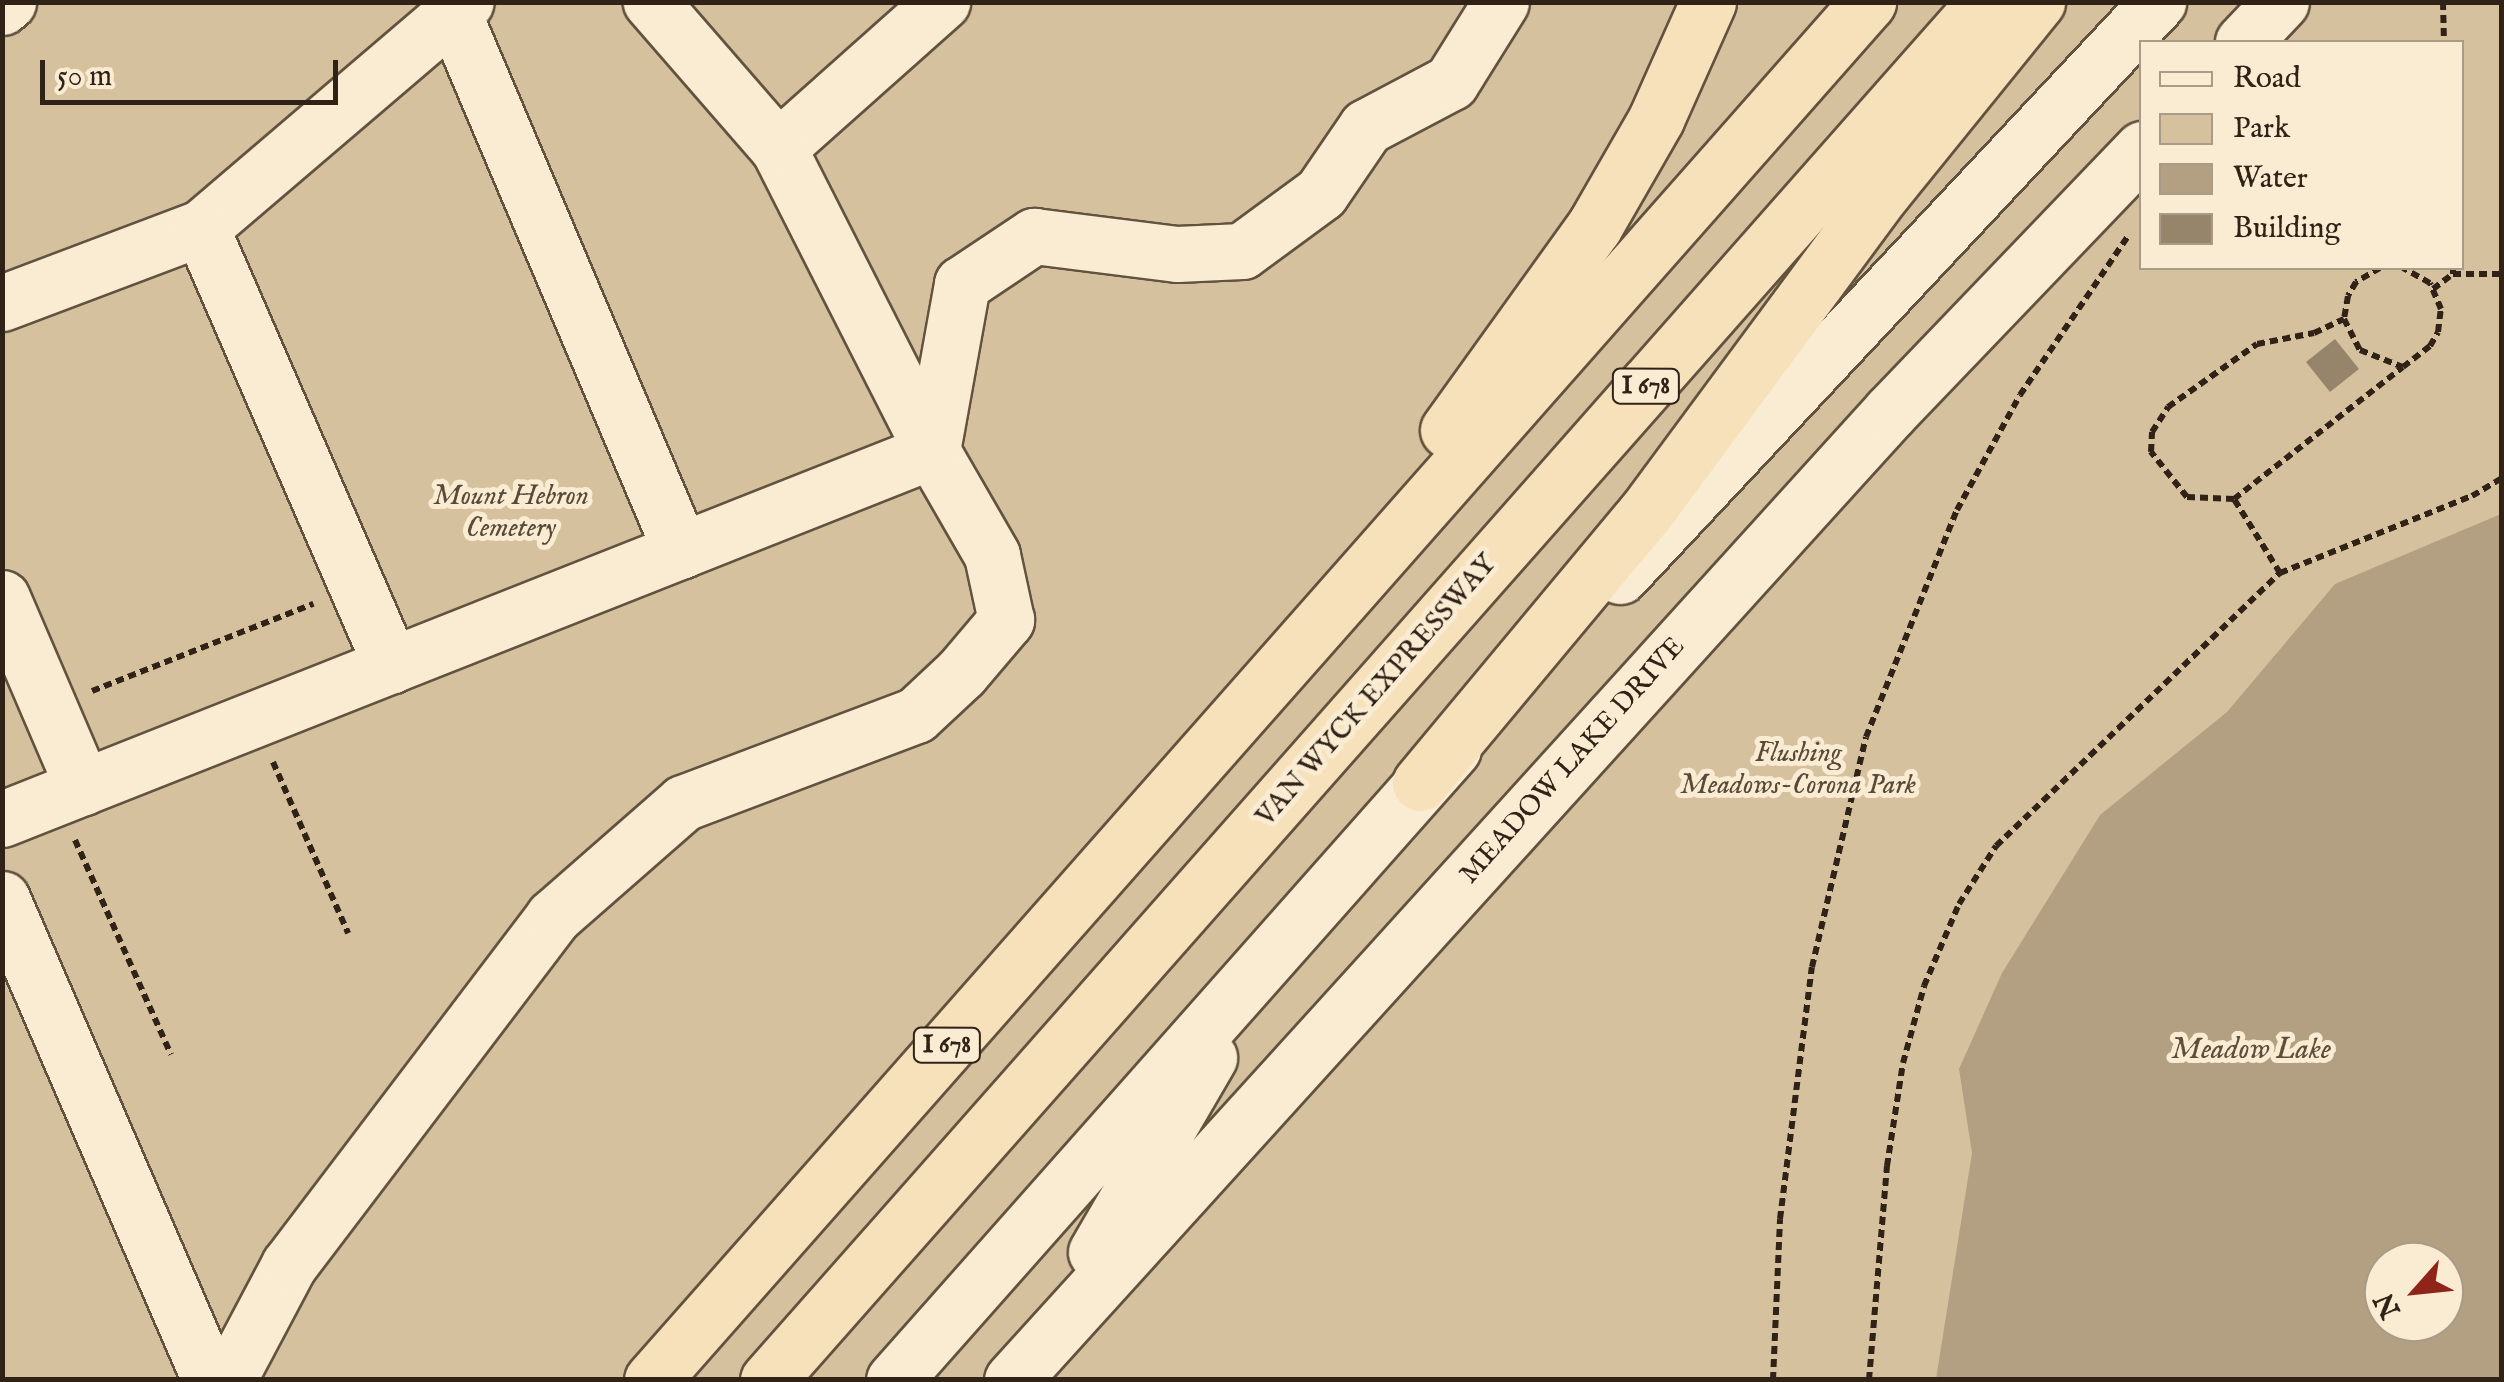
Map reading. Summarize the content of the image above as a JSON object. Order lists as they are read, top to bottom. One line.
{"streets":{"highway":["I 678","VAN WYCK EXPRESSWAY"],"street":["MEADOW LAKE DRIVE"]},"water":["Meadow Lake"],"parks":["Mount Hebron Cemetery","Flushing Meadows-Corona Park"],"legend":["Road","Park","Water","Building"],"scale_bar":"50 m","north":"bottom left"}
